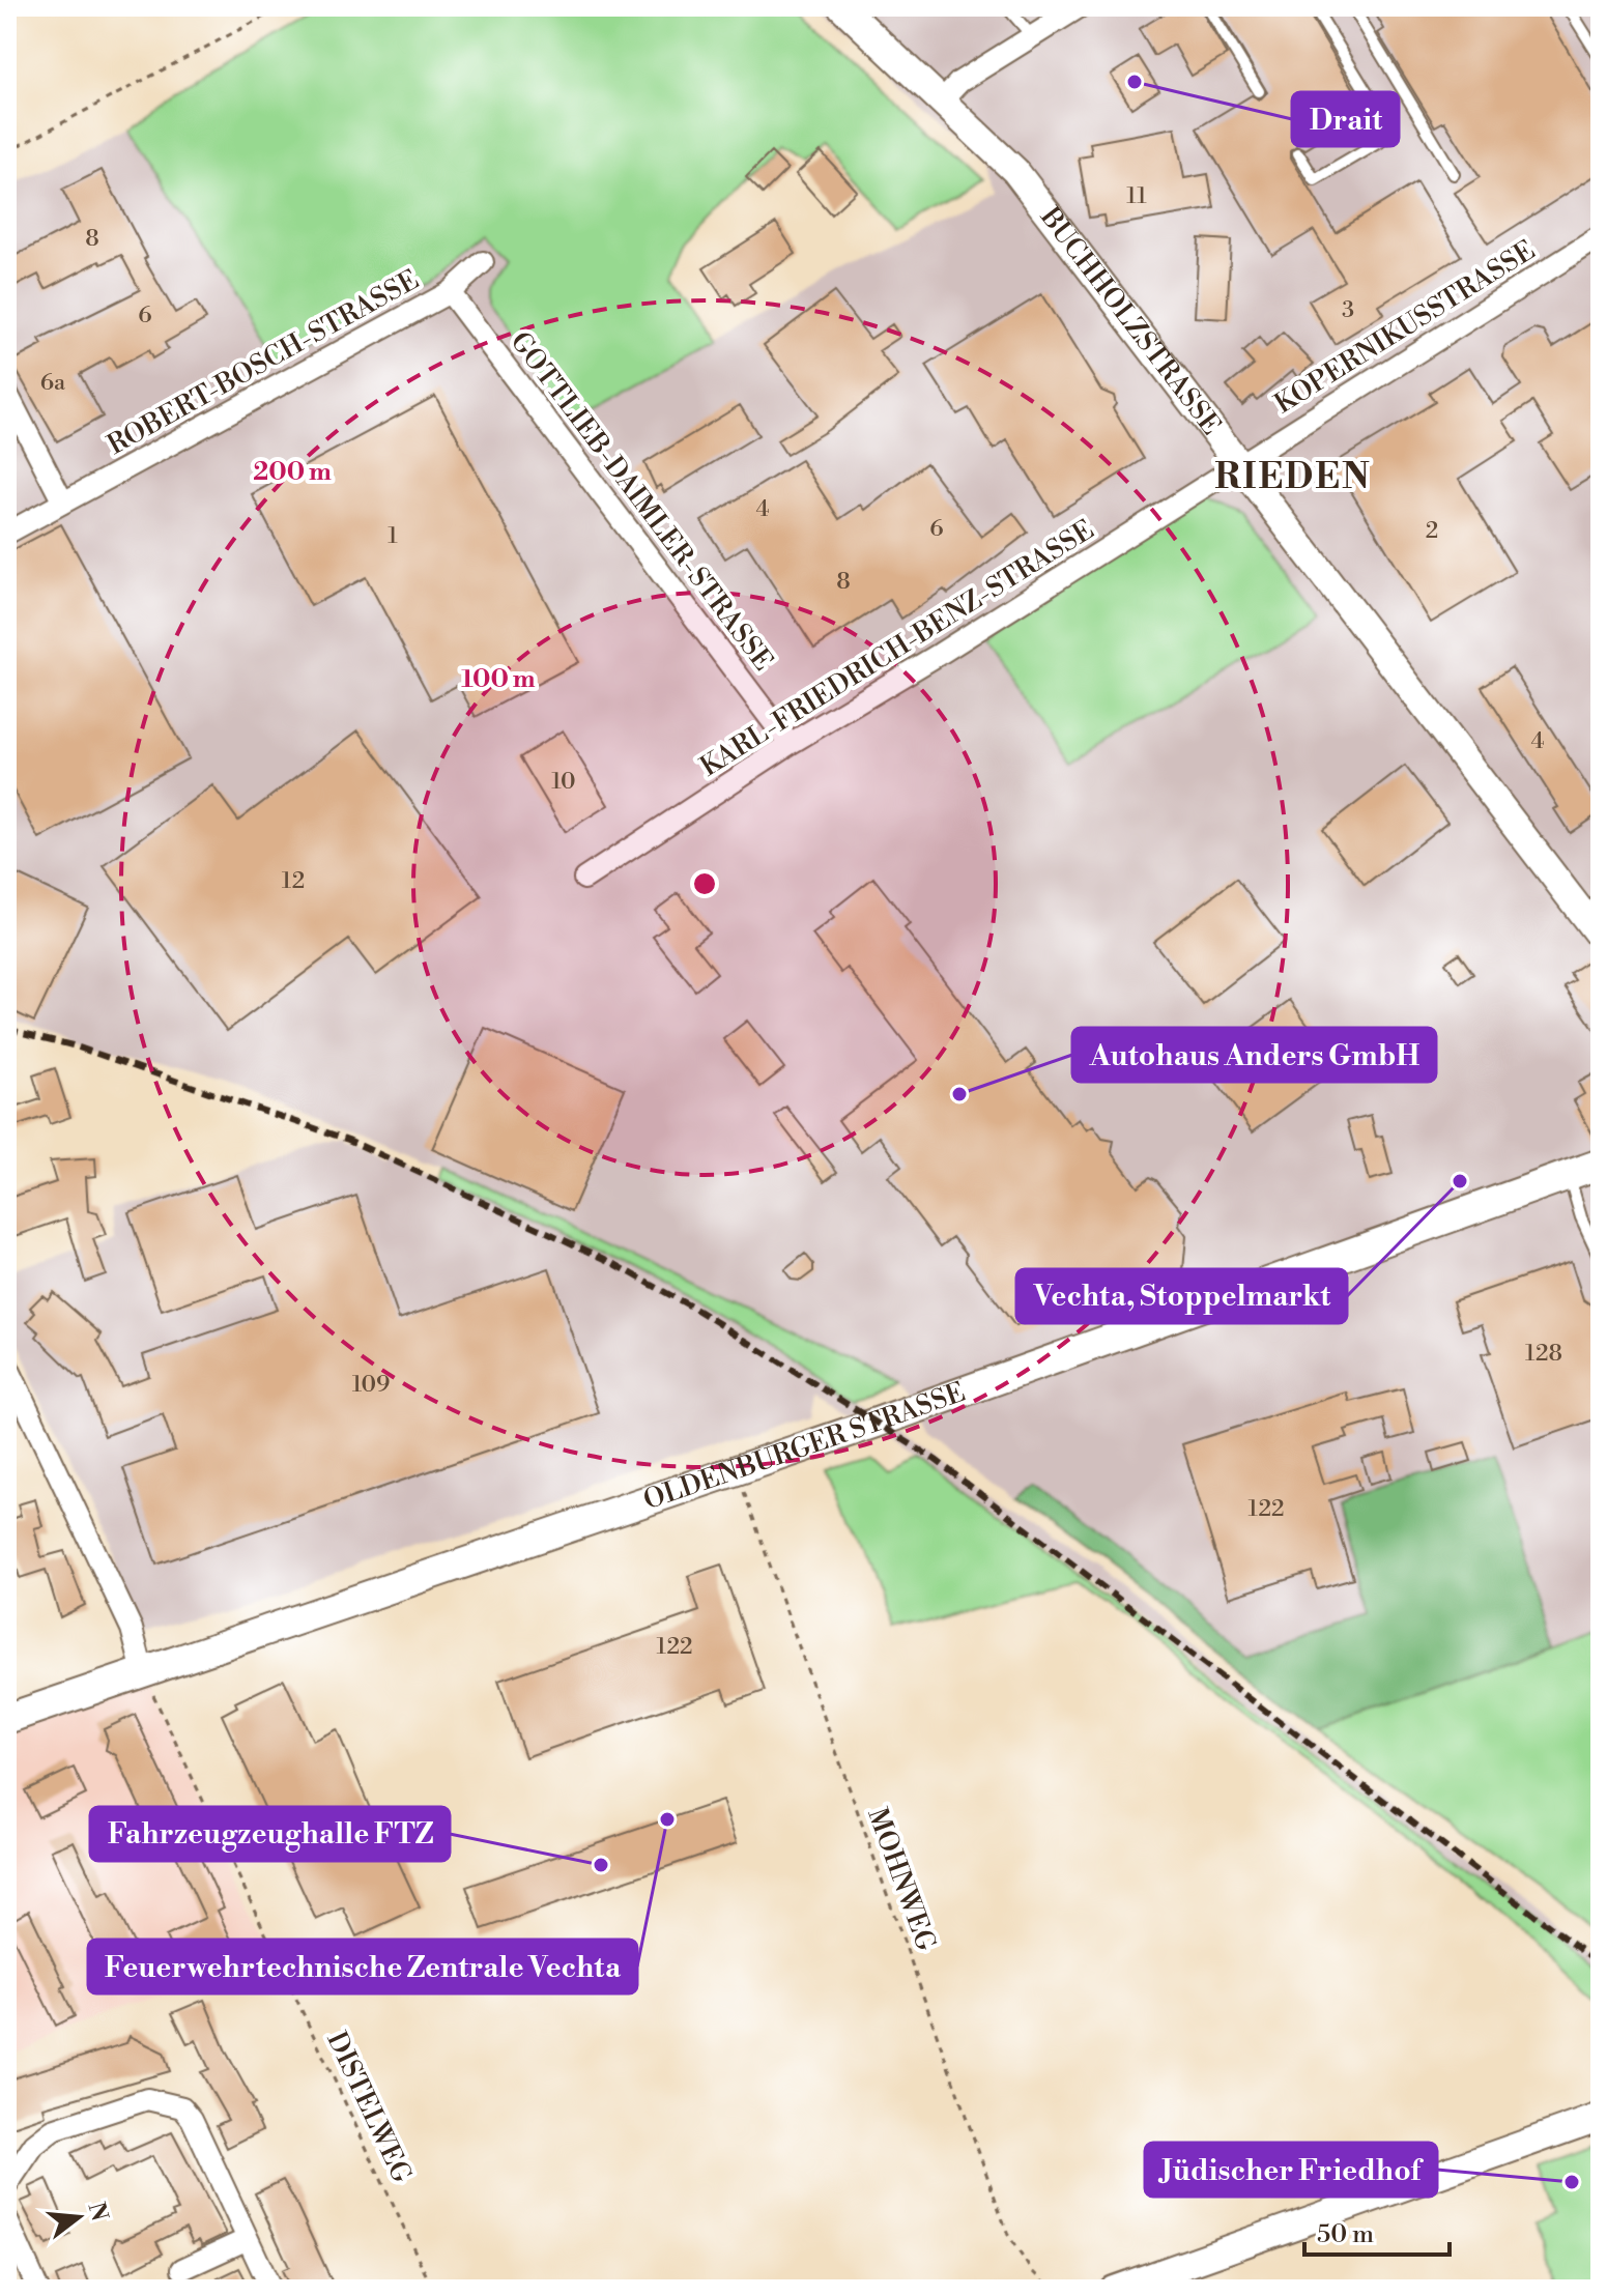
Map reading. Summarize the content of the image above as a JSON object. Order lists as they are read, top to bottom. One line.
{"streets":{"main road":["OLDENBURGER STRASSE"],"street":["BUCHHOLZSTRASSE","KOPERNIKUSSTRASSE","ROBERT-BOSCH-STRASSE","GOTTLIEB-DAIMLER-STRASSE","KARL-FRIEDRICH-BENZ-STRASSE"],"path":["MOHNWEG","DISTELWEG"]},"crossings":[["BUCHHOLZSTRASSE","KOPERNIKUSSTRASSE"],["BUCHHOLZSTRASSE","KARL-FRIEDRICH-BENZ-STRASSE"],["KOPERNIKUSSTRASSE","KARL-FRIEDRICH-BENZ-STRASSE"],["ROBERT-BOSCH-STRASSE","GOTTLIEB-DAIMLER-STRASSE"],["GOTTLIEB-DAIMLER-STRASSE","KARL-FRIEDRICH-BENZ-STRASSE"],["OLDENBURGER STRASSE","MOHNWEG"],["OLDENBURGER STRASSE","DISTELWEG"]],"districts":["RIEDEN"],"places":["Drait","Autohaus Anders GmbH","Vechta, Stoppelmarkt","Feuerwehrtechnische Zentrale Vechta","Fahrzeugzeughalle FTZ","Jüdischer Friedhof"],"house_numbers":["11","8","3","6","6a","4","6","2","1","8","4","10","12","128","109","122","122"],"scale_bar":"50 m","north":"right","rings":["200 m","100 m"]}
